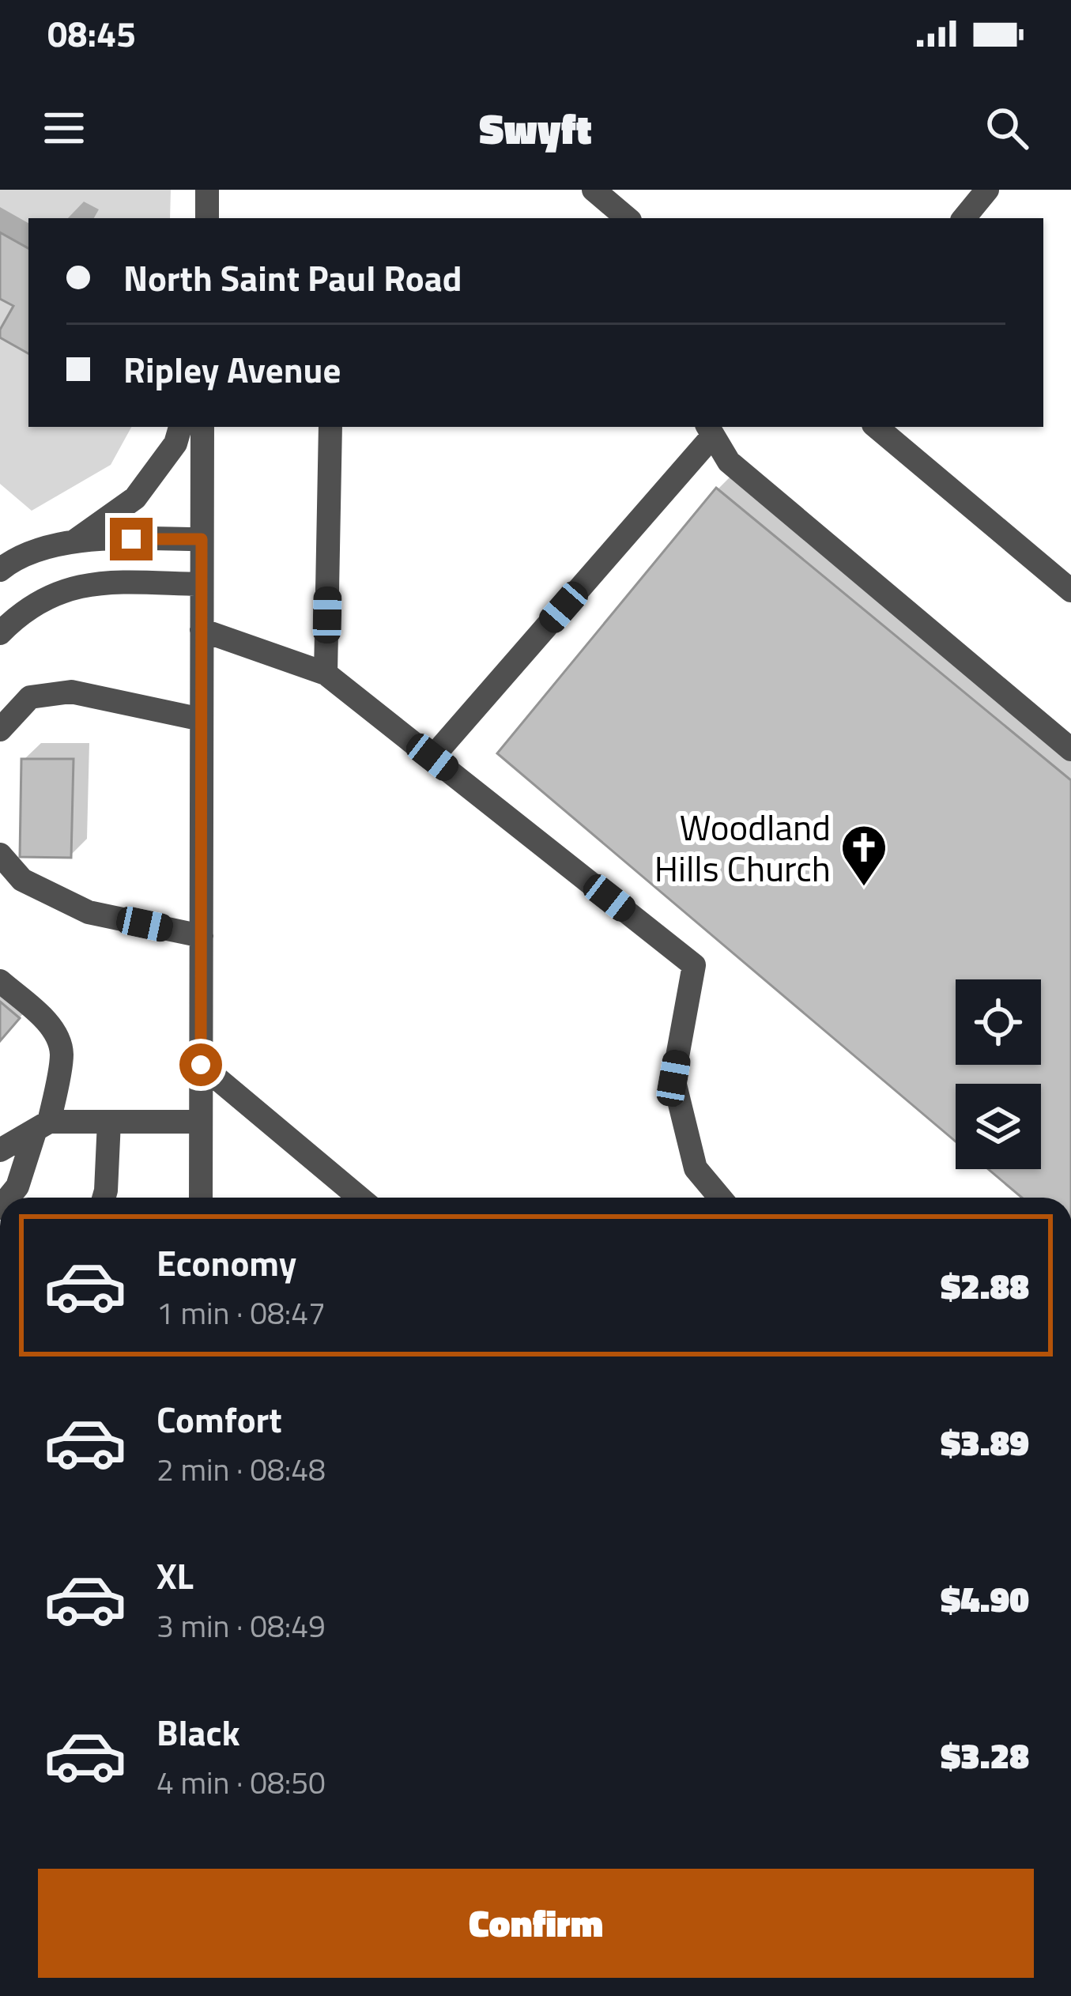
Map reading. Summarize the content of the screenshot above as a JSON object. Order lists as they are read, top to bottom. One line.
{"places":{"church":["Woodland Hills Church"]},"page":{"status":"08:45","header":"Swyft","banner":["North Saint Paul Road","Ripley Avenue"],"list":[{"name":"Economy","note":"1 min · 08:47","value":"$2.88"},{"name":"Comfort","note":"2 min · 08:48","value":"$3.89"},{"name":"XL","note":"3 min · 08:49","value":"$4.90"},{"name":"Black","note":"4 min · 08:50","value":"$3.28"}],"buttons":"Confirm"}}
